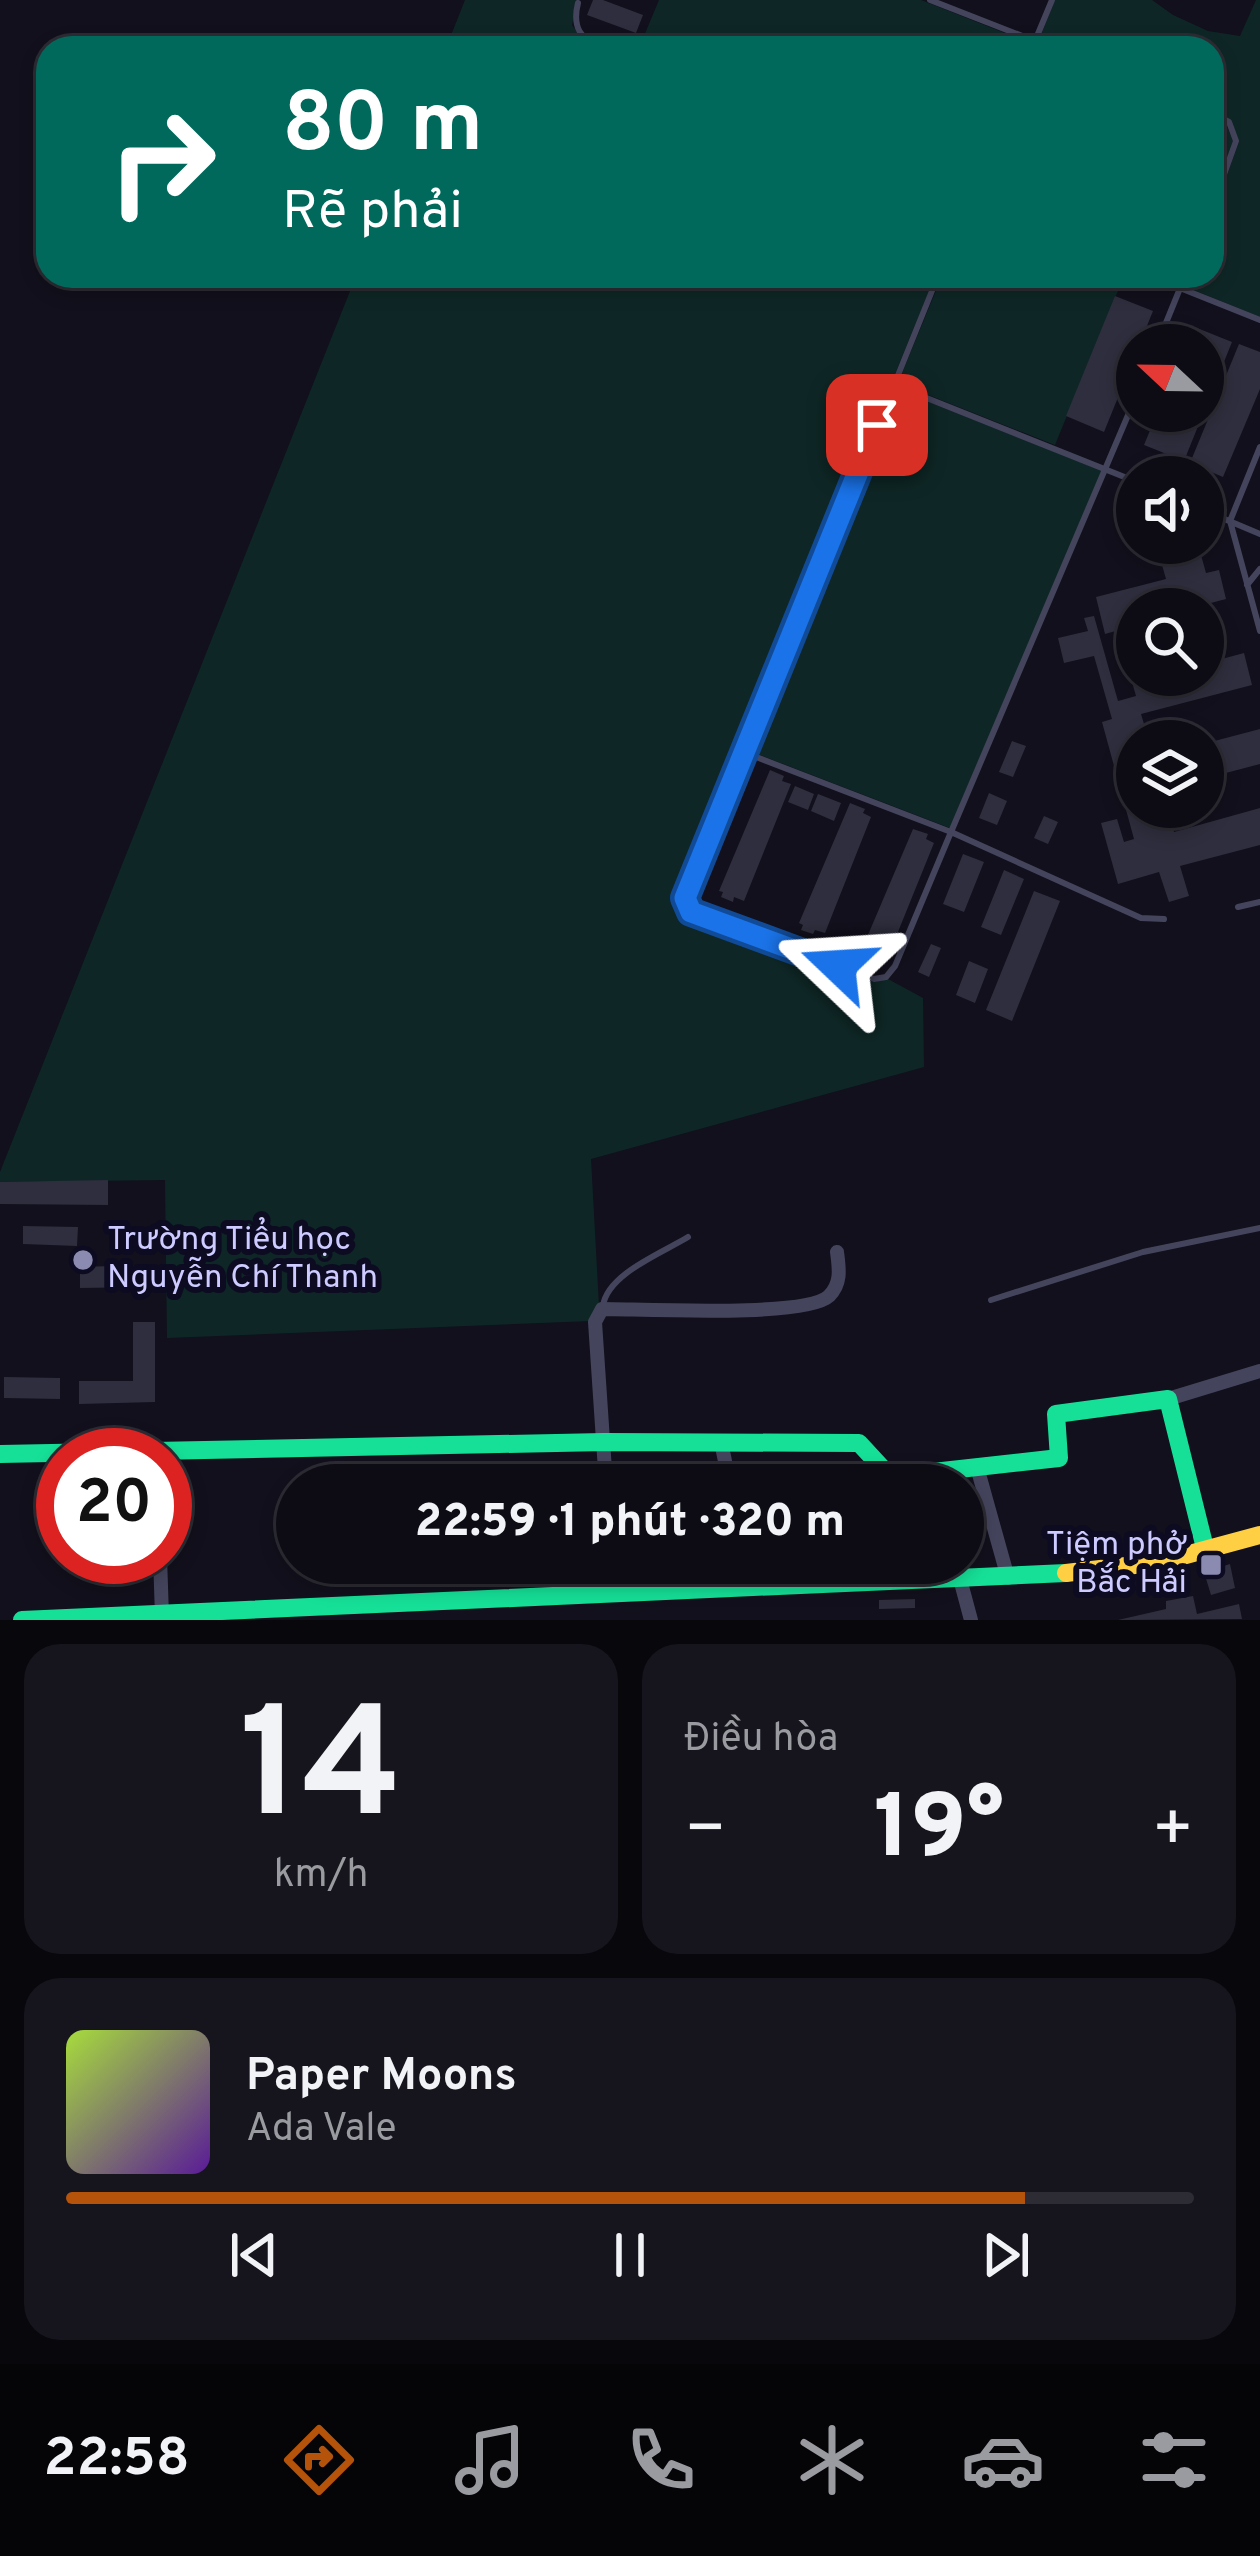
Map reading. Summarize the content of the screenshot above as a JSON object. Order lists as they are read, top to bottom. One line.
{"places":{"other":["Trường Tiểu học Nguyễn Chí Thanh"],"transit":["Tiệm phở Bắc Hải"]},"north":"left","page":{"turn":["80 m","Rẽ phải"],"limit":"20","trip":"22:59 · 1 phút · 320 m","tile":[["14","km/h"],"Điều hòa"],"heat":["−","19°","+"],"song":["Paper Moons","Ada Vale"],"tabs":"22:58"}}
